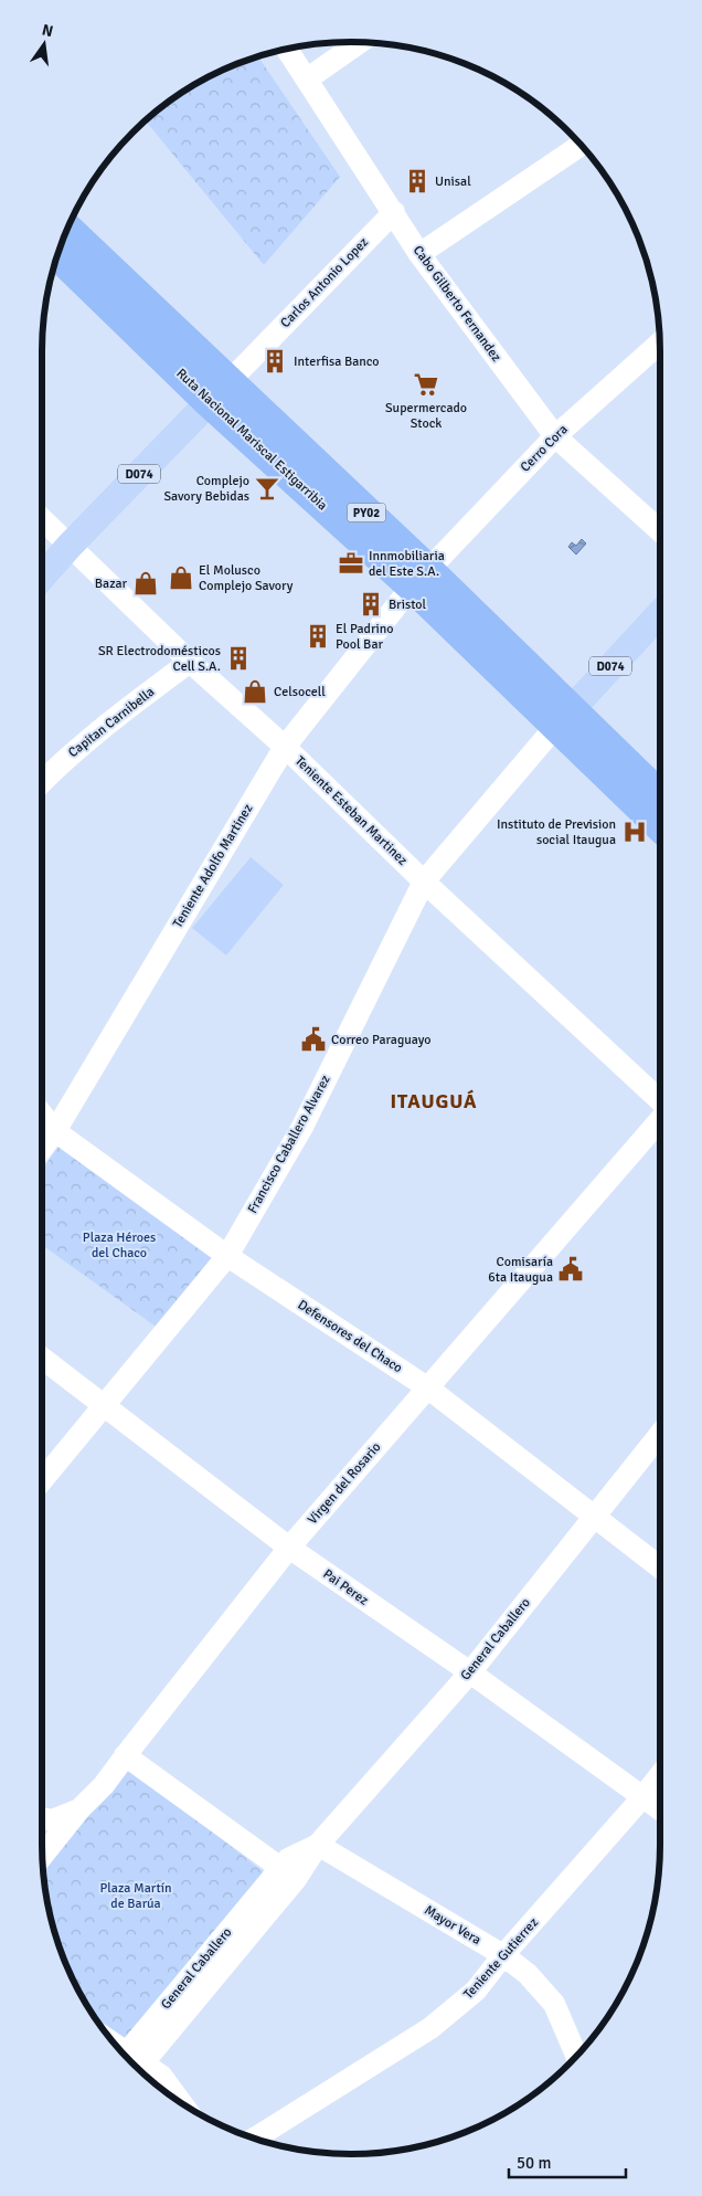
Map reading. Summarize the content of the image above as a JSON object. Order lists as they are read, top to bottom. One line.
{"streets":{"highway":["Ruta Nacional Mariscal Estigarribia","PY02"],"main road":["D074"],"street":["Carlos Antonio Lopez","Cabo Gilberto Fernandez","Cerro Cora","Capitan Carnibella","Teniente Esteban Martinez","Teniente Adolfo Martinez","Francisco Caballero Alvarez","Defensores del Chaco","Virgen del Rosario","Pai Perez","General Caballero","Mayor Vera","Teniente Gutierrez"]},"crossings":[["Carlos Antonio Lopez","Cabo Gilberto Fernandez"],["Carlos Antonio Lopez","Ruta Nacional Mariscal Estigarribia"],["Carlos Antonio Lopez","D074"],["Cabo Gilberto Fernandez","Cerro Cora"],["Ruta Nacional Mariscal Estigarribia","Cerro Cora"],["Ruta Nacional Mariscal Estigarribia","D074"],["Ruta Nacional Mariscal Estigarribia","Teniente Adolfo Martinez"],["Ruta Nacional Mariscal Estigarribia","Francisco Caballero Alvarez"],["Cerro Cora","Teniente Adolfo Martinez"],["D074","Teniente Esteban Martinez"],["D074","Francisco Caballero Alvarez"],["Capitan Carnibella","Teniente Esteban Martinez"],["Teniente Esteban Martinez","Teniente Adolfo Martinez"],["Teniente Esteban Martinez","Francisco Caballero Alvarez"],["Teniente Adolfo Martinez","Defensores del Chaco"],["Francisco Caballero Alvarez","Defensores del Chaco"],["Francisco Caballero Alvarez","Pai Perez"],["Defensores del Chaco","Virgen del Rosario"],["Defensores del Chaco","General Caballero"],["Virgen del Rosario","Pai Perez"],["Pai Perez","General Caballero"],["Pai Perez","Teniente Gutierrez"],["General Caballero","Mayor Vera"],["Mayor Vera","Teniente Gutierrez"]],"districts":["ITAUGUÁ"],"parks":["Plaza Héroes del Chaco","Plaza Martín de Barúa"],"places":{"building":["Unisal","Interfisa Banco","Bristol","El Padrino Pool Bar","SR Electrodomésticos Cell S.A."],"supermarket":["Supermercado Stock"],"bar":["Complejo Savory Bebidas"],"office":["Innmobiliaria del Este S.A."],"shop":["El Molusco Complejo Savory","Bazar","Celsocell"],"hospital":["Instituto de Prevision social Itaugua"],"public building":["Correo Paraguayo","Comisaría 6ta Itaugua"]},"scale_bar":"50 m","north":"top"}
